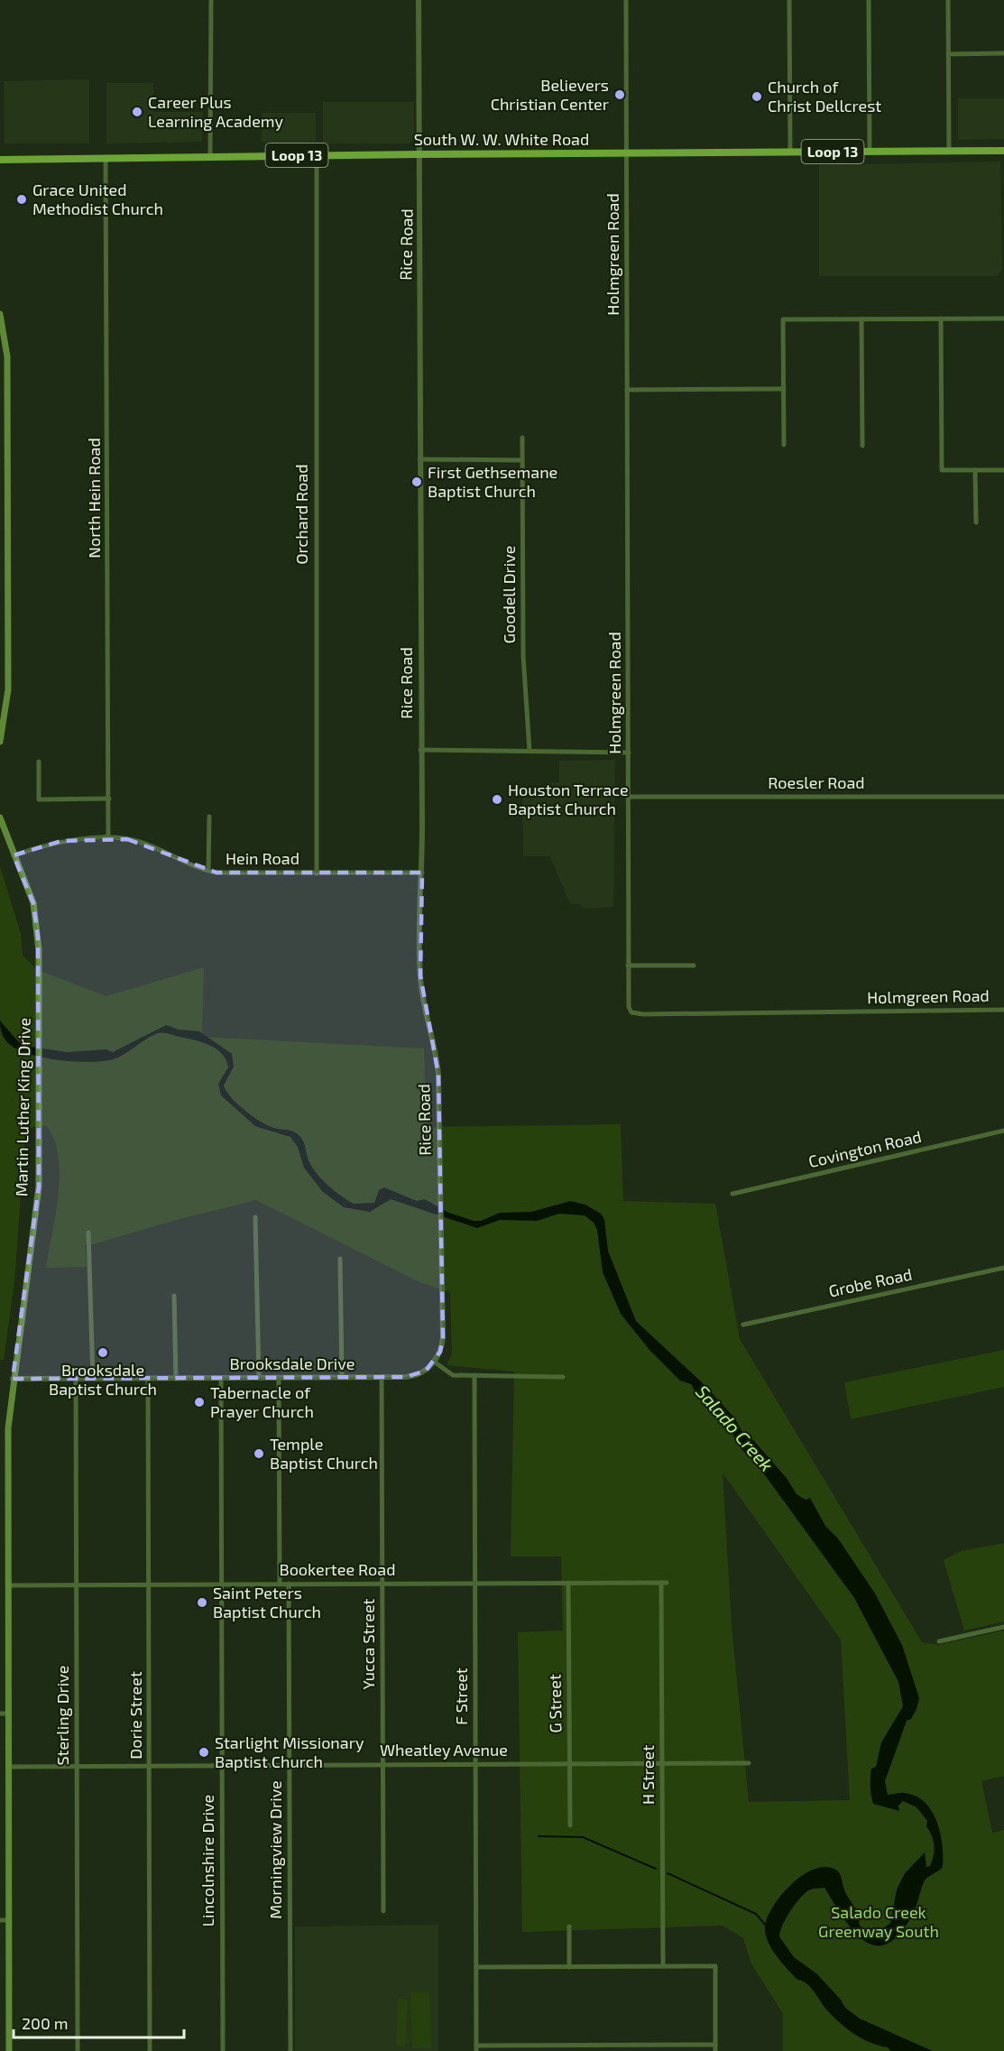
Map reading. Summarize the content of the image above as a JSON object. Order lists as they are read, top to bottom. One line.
{"streets":{"main road":["South W. W. White Road","Loop 13","Martin Luther King Drive"],"street":["Rice Road","Holmgreen Road","North Hein Road","Orchard Road","Goodell Drive","Roesler Road","Hein Road","Covington Road","Grobe Road","Brooksdale Drive","Bookertee Road","Yucca Street","F Street","G Street","Sterling Drive","Dorie Street","Wheatley Avenue","H Street","Morningview Drive","Lincolnshire Drive"]},"crossings":[["South W. W. White Road","Rice Road"],["South W. W. White Road","Holmgreen Road"],["South W. W. White Road","North Hein Road"],["South W. W. White Road","Orchard Road"],["Rice Road","Hein Road"],["Rice Road","Brooksdale Drive"],["Holmgreen Road","Roesler Road"],["North Hein Road","Hein Road"],["Orchard Road","Hein Road"],["Hein Road","Martin Luther King Drive"],["Martin Luther King Drive","Brooksdale Drive"],["Martin Luther King Drive","Bookertee Road"],["Martin Luther King Drive","Wheatley Avenue"],["Brooksdale Drive","Yucca Street"],["Brooksdale Drive","Sterling Drive"],["Brooksdale Drive","Dorie Street"],["Brooksdale Drive","Lincolnshire Drive"],["Bookertee Road","Yucca Street"],["Bookertee Road","F Street"],["Bookertee Road","G Street"],["Bookertee Road","Sterling Drive"],["Bookertee Road","Dorie Street"],["Bookertee Road","H Street"],["Bookertee Road","Morningview Drive"],["Bookertee Road","Lincolnshire Drive"],["Yucca Street","Wheatley Avenue"],["F Street","Wheatley Avenue"],["G Street","Wheatley Avenue"],["Sterling Drive","Wheatley Avenue"],["Dorie Street","Wheatley Avenue"],["Wheatley Avenue","H Street"],["Wheatley Avenue","Morningview Drive"],["Wheatley Avenue","Lincolnshire Drive"]],"water":["Salado Creek"],"parks":["Salado Creek Greenway South"],"places":["Believers Christian Center","Church of Christ Dellcrest","Career Plus Learning Academy","Grace United Methodist Church","First Gethsemane Baptist Church","Houston Terrace Baptist Church","Brooksdale Baptist Church","Tabernacle of Prayer Church","Temple Baptist Church","Saint Peters Baptist Church","Starlight Missionary Baptist Church"],"scale_bar":"200 m"}
